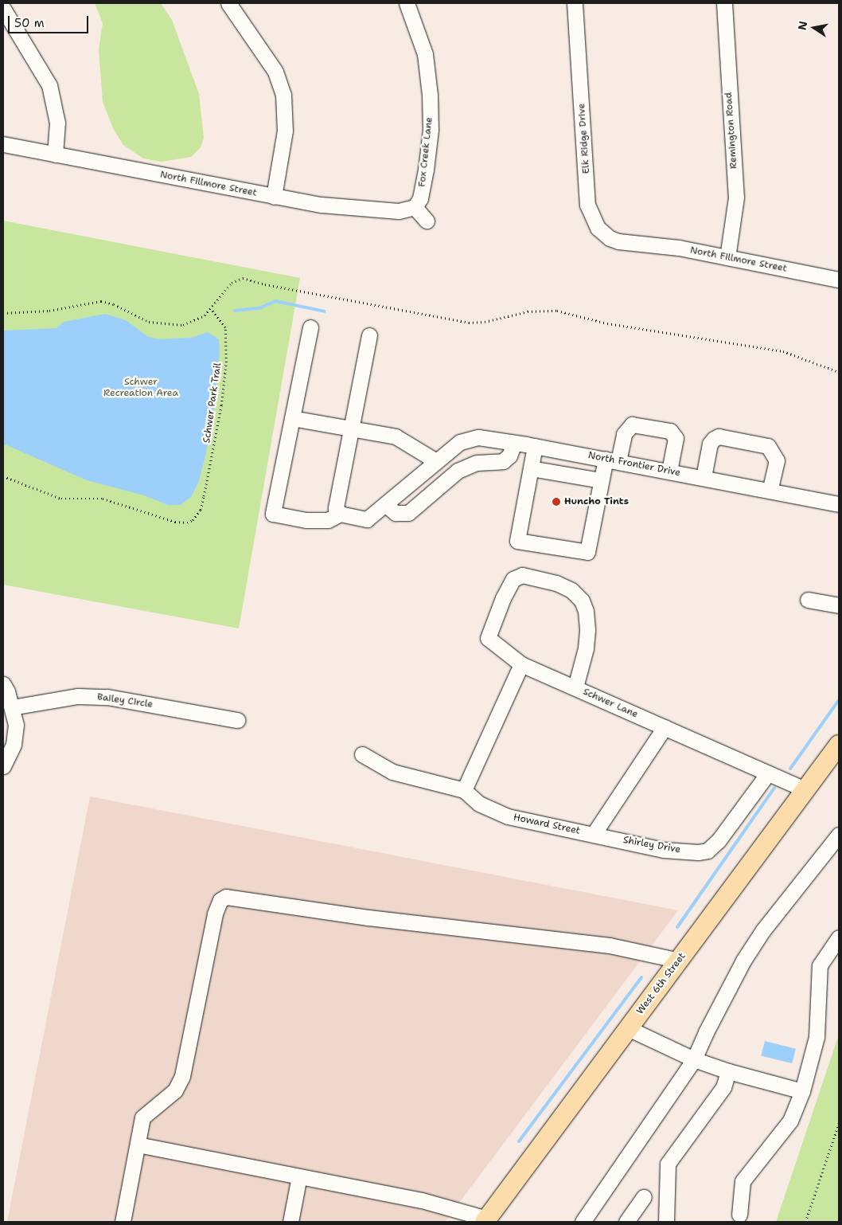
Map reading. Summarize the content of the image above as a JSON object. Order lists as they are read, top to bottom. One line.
{"streets":{"main road":["West 6th Street"],"street":["Remington Road","Elk Ridge Drive","Fox Creek Lane","North Fillmore Street","North Frontier Drive","Bailey Circle","Schwer Lane","Howard Street","Shirley Drive"],"path":["Schwer Park Trail"]},"crossings":[["Remington Road","North Fillmore Street"],["Elk Ridge Drive","North Fillmore Street"],["Fox Creek Lane","North Fillmore Street"],["Schwer Lane","Howard Street"],["Schwer Lane","Shirley Drive"],["Schwer Lane","West 6th Street"],["Howard Street","Shirley Drive"]],"parks":["Schwer Recreation Area"],"places":["Huncho Tints"],"scale_bar":"50 m","north":"left"}
